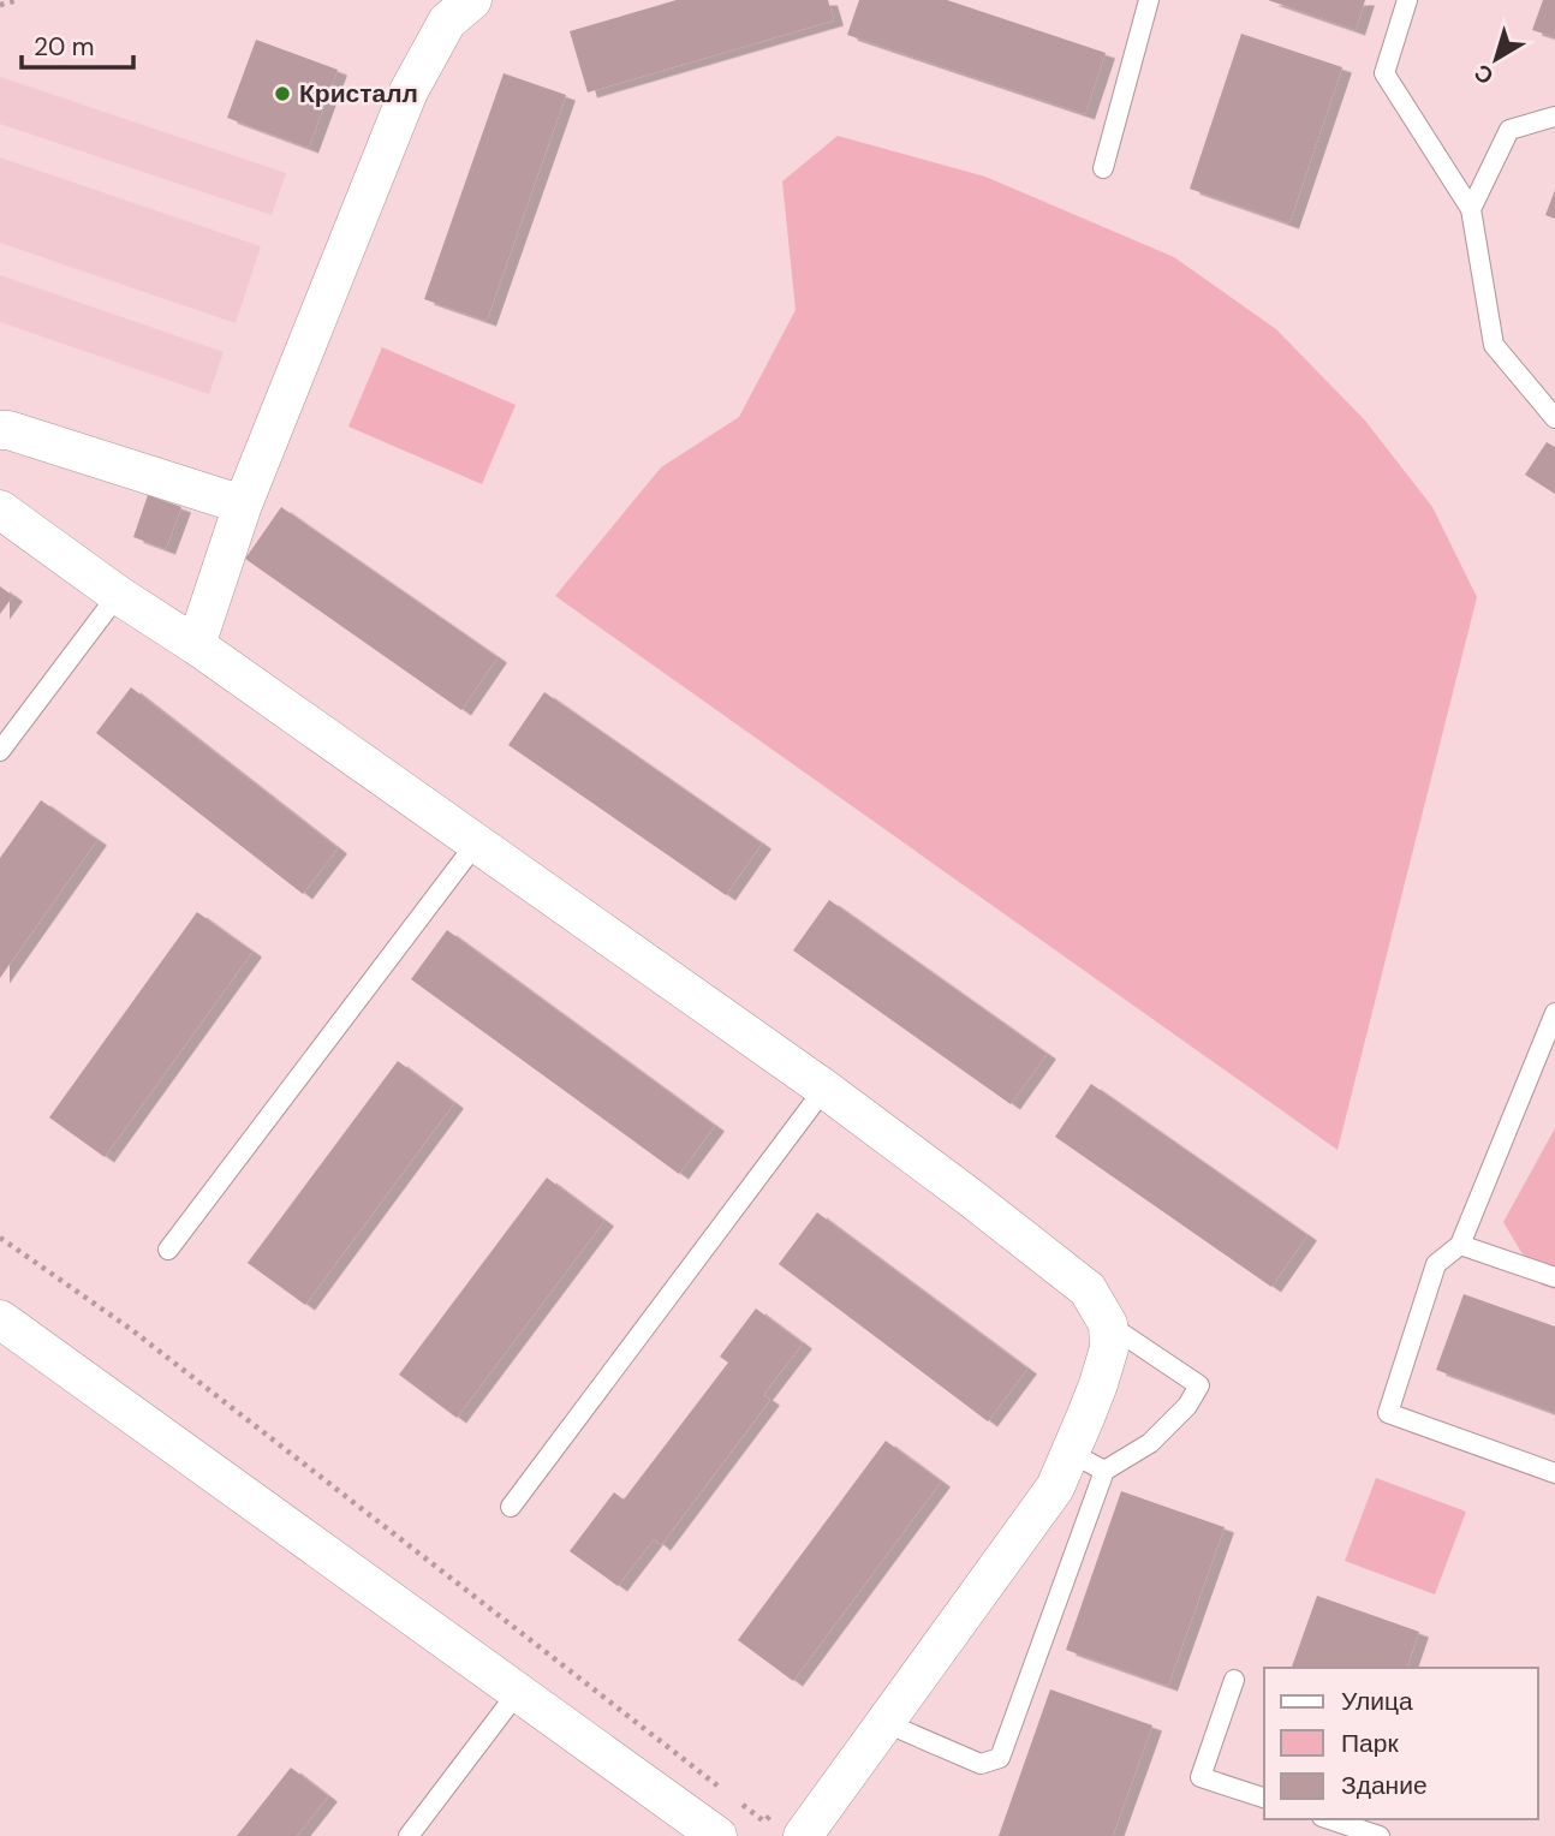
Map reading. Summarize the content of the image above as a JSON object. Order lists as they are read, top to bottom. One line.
{"places":["Кристалл"],"legend":["Улица","Парк","Здание"],"scale_bar":"20 m","north":"bottom left"}
